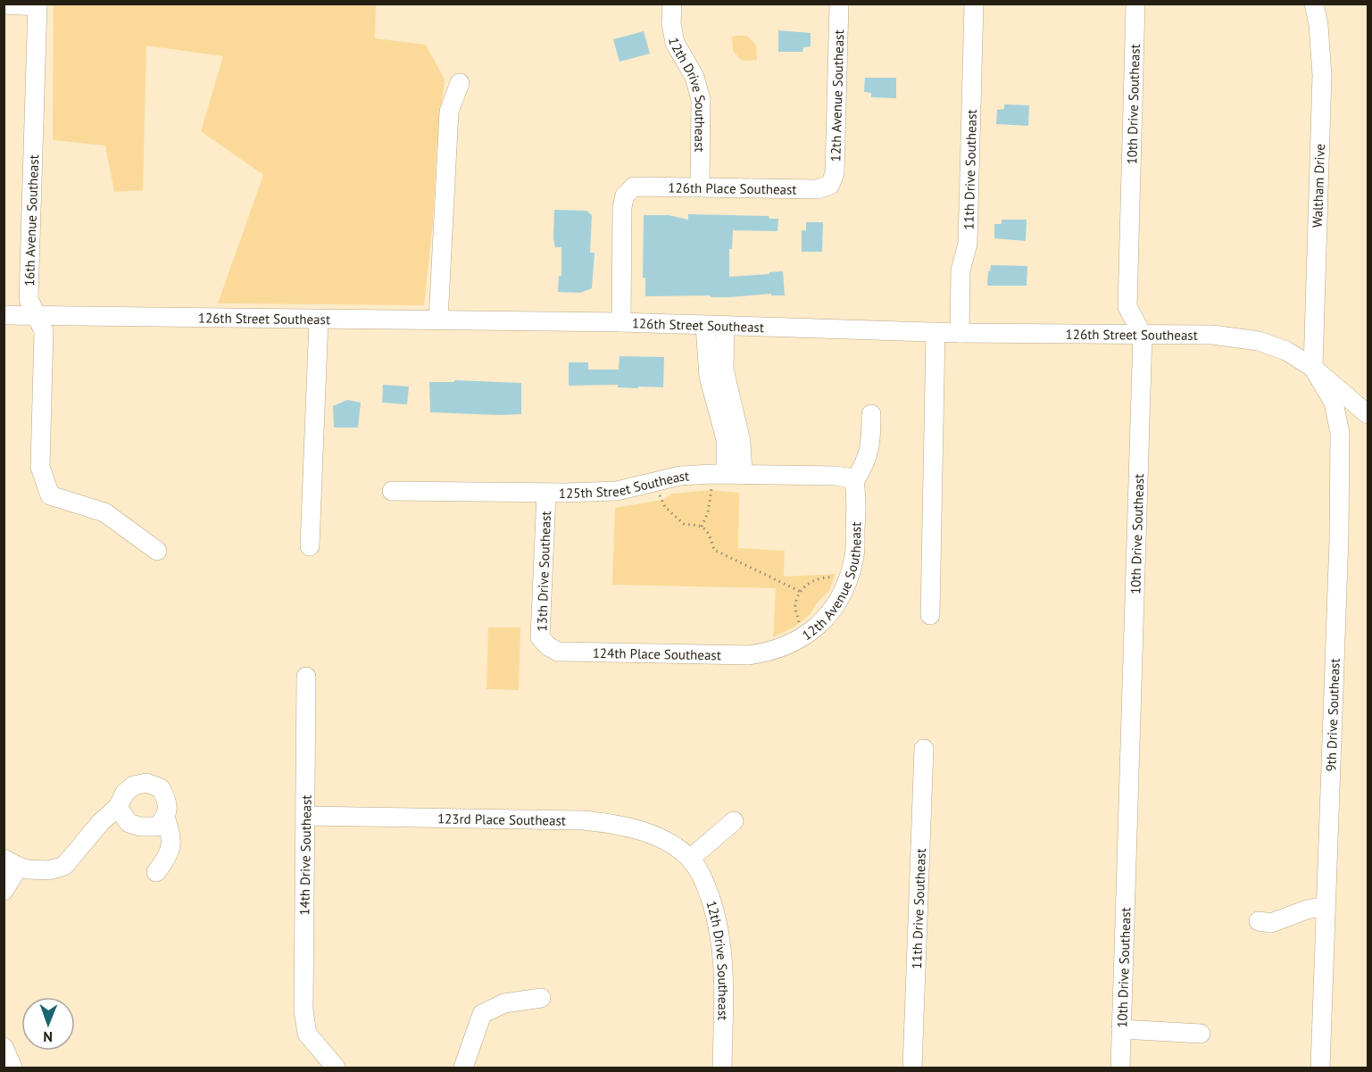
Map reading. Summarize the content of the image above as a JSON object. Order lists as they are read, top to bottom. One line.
{"streets":{"street":["12th Avenue Southeast","12th Drive Southeast","10th Drive Southeast","11th Drive Southeast","Waltham Drive","126th Place Southeast","16th Avenue Southeast","126th Street Southeast","125th Street Southeast","13th Drive Southeast","124th Place Southeast","9th Drive Southeast","123rd Place Southeast","14th Drive Southeast"]},"crossings":[["12th Avenue Southeast","126th Place Southeast"],["12th Avenue Southeast","125th Street Southeast"],["12th Avenue Southeast","124th Place Southeast"],["12th Drive Southeast","126th Place Southeast"],["12th Drive Southeast","123rd Place Southeast"],["10th Drive Southeast","126th Street Southeast"],["11th Drive Southeast","126th Street Southeast"],["Waltham Drive","126th Street Southeast"],["Waltham Drive","9th Drive Southeast"],["126th Place Southeast","126th Street Southeast"],["16th Avenue Southeast","126th Street Southeast"],["126th Street Southeast","9th Drive Southeast"],["125th Street Southeast","13th Drive Southeast"],["13th Drive Southeast","124th Place Southeast"],["123rd Place Southeast","14th Drive Southeast"]],"north":"bottom"}
